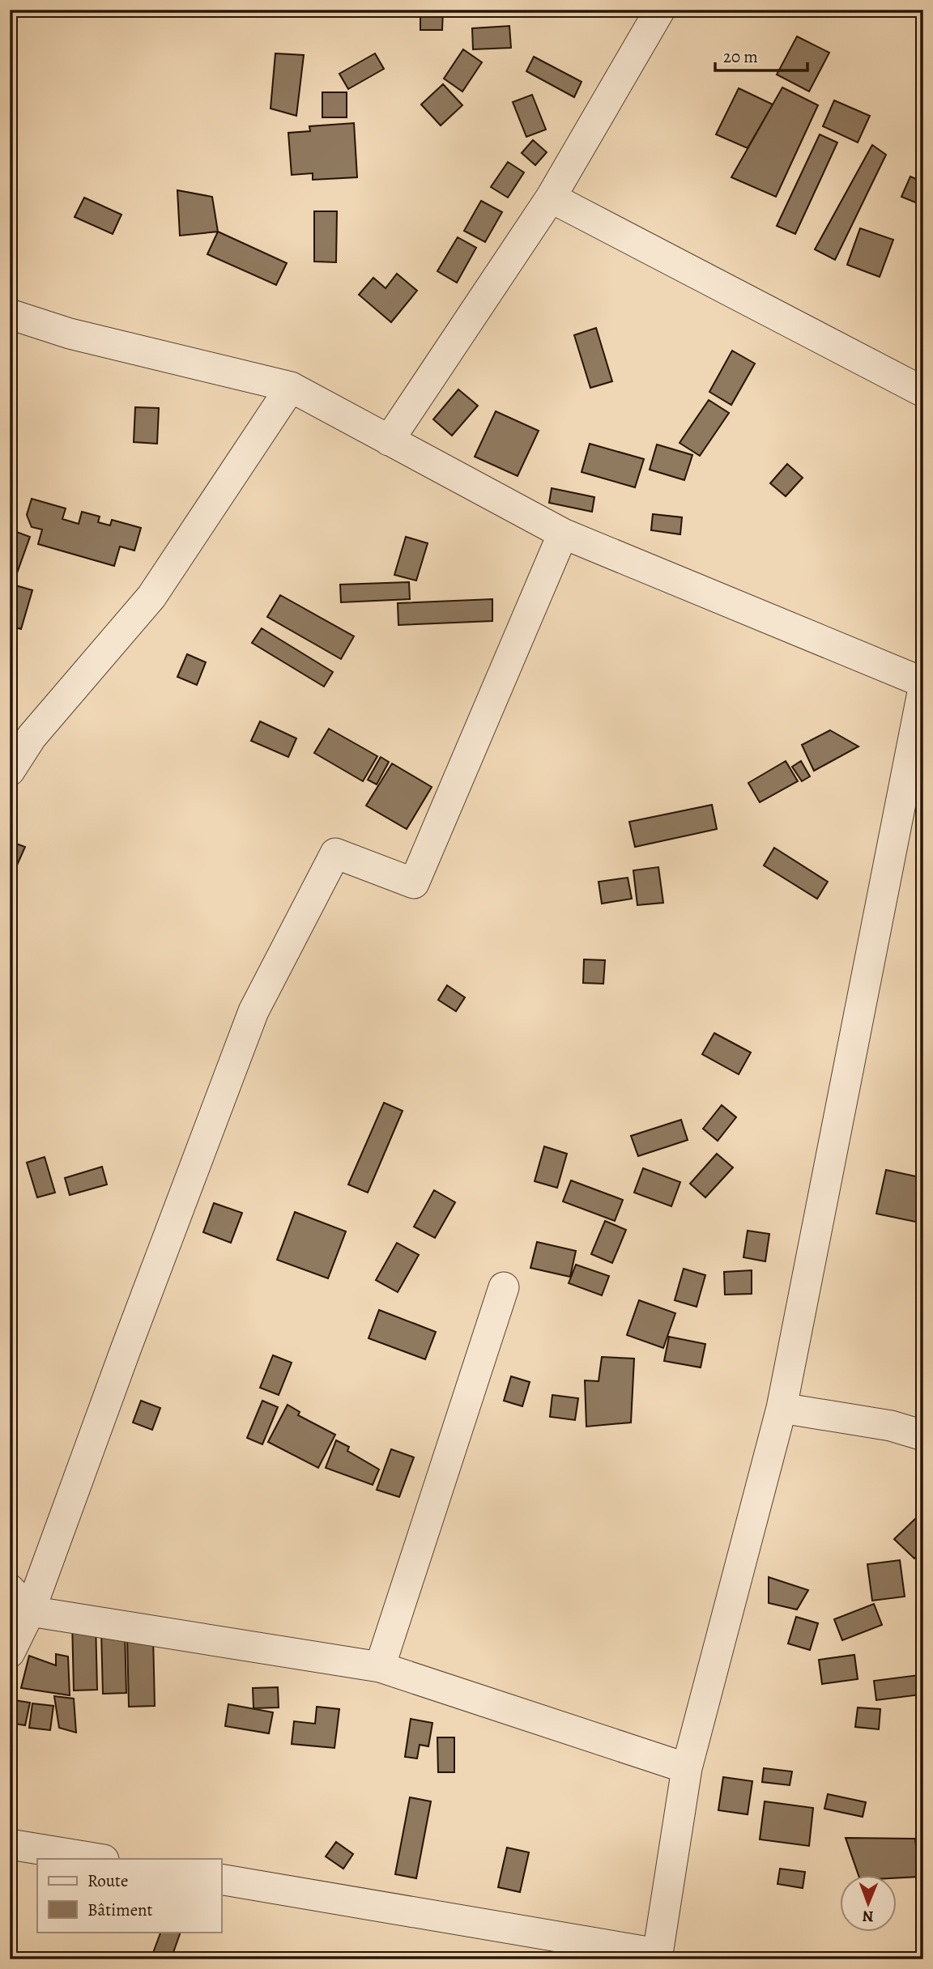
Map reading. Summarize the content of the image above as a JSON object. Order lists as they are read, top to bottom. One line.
{"legend":["Route","Bâtiment"],"scale_bar":"20 m","north":"bottom"}
